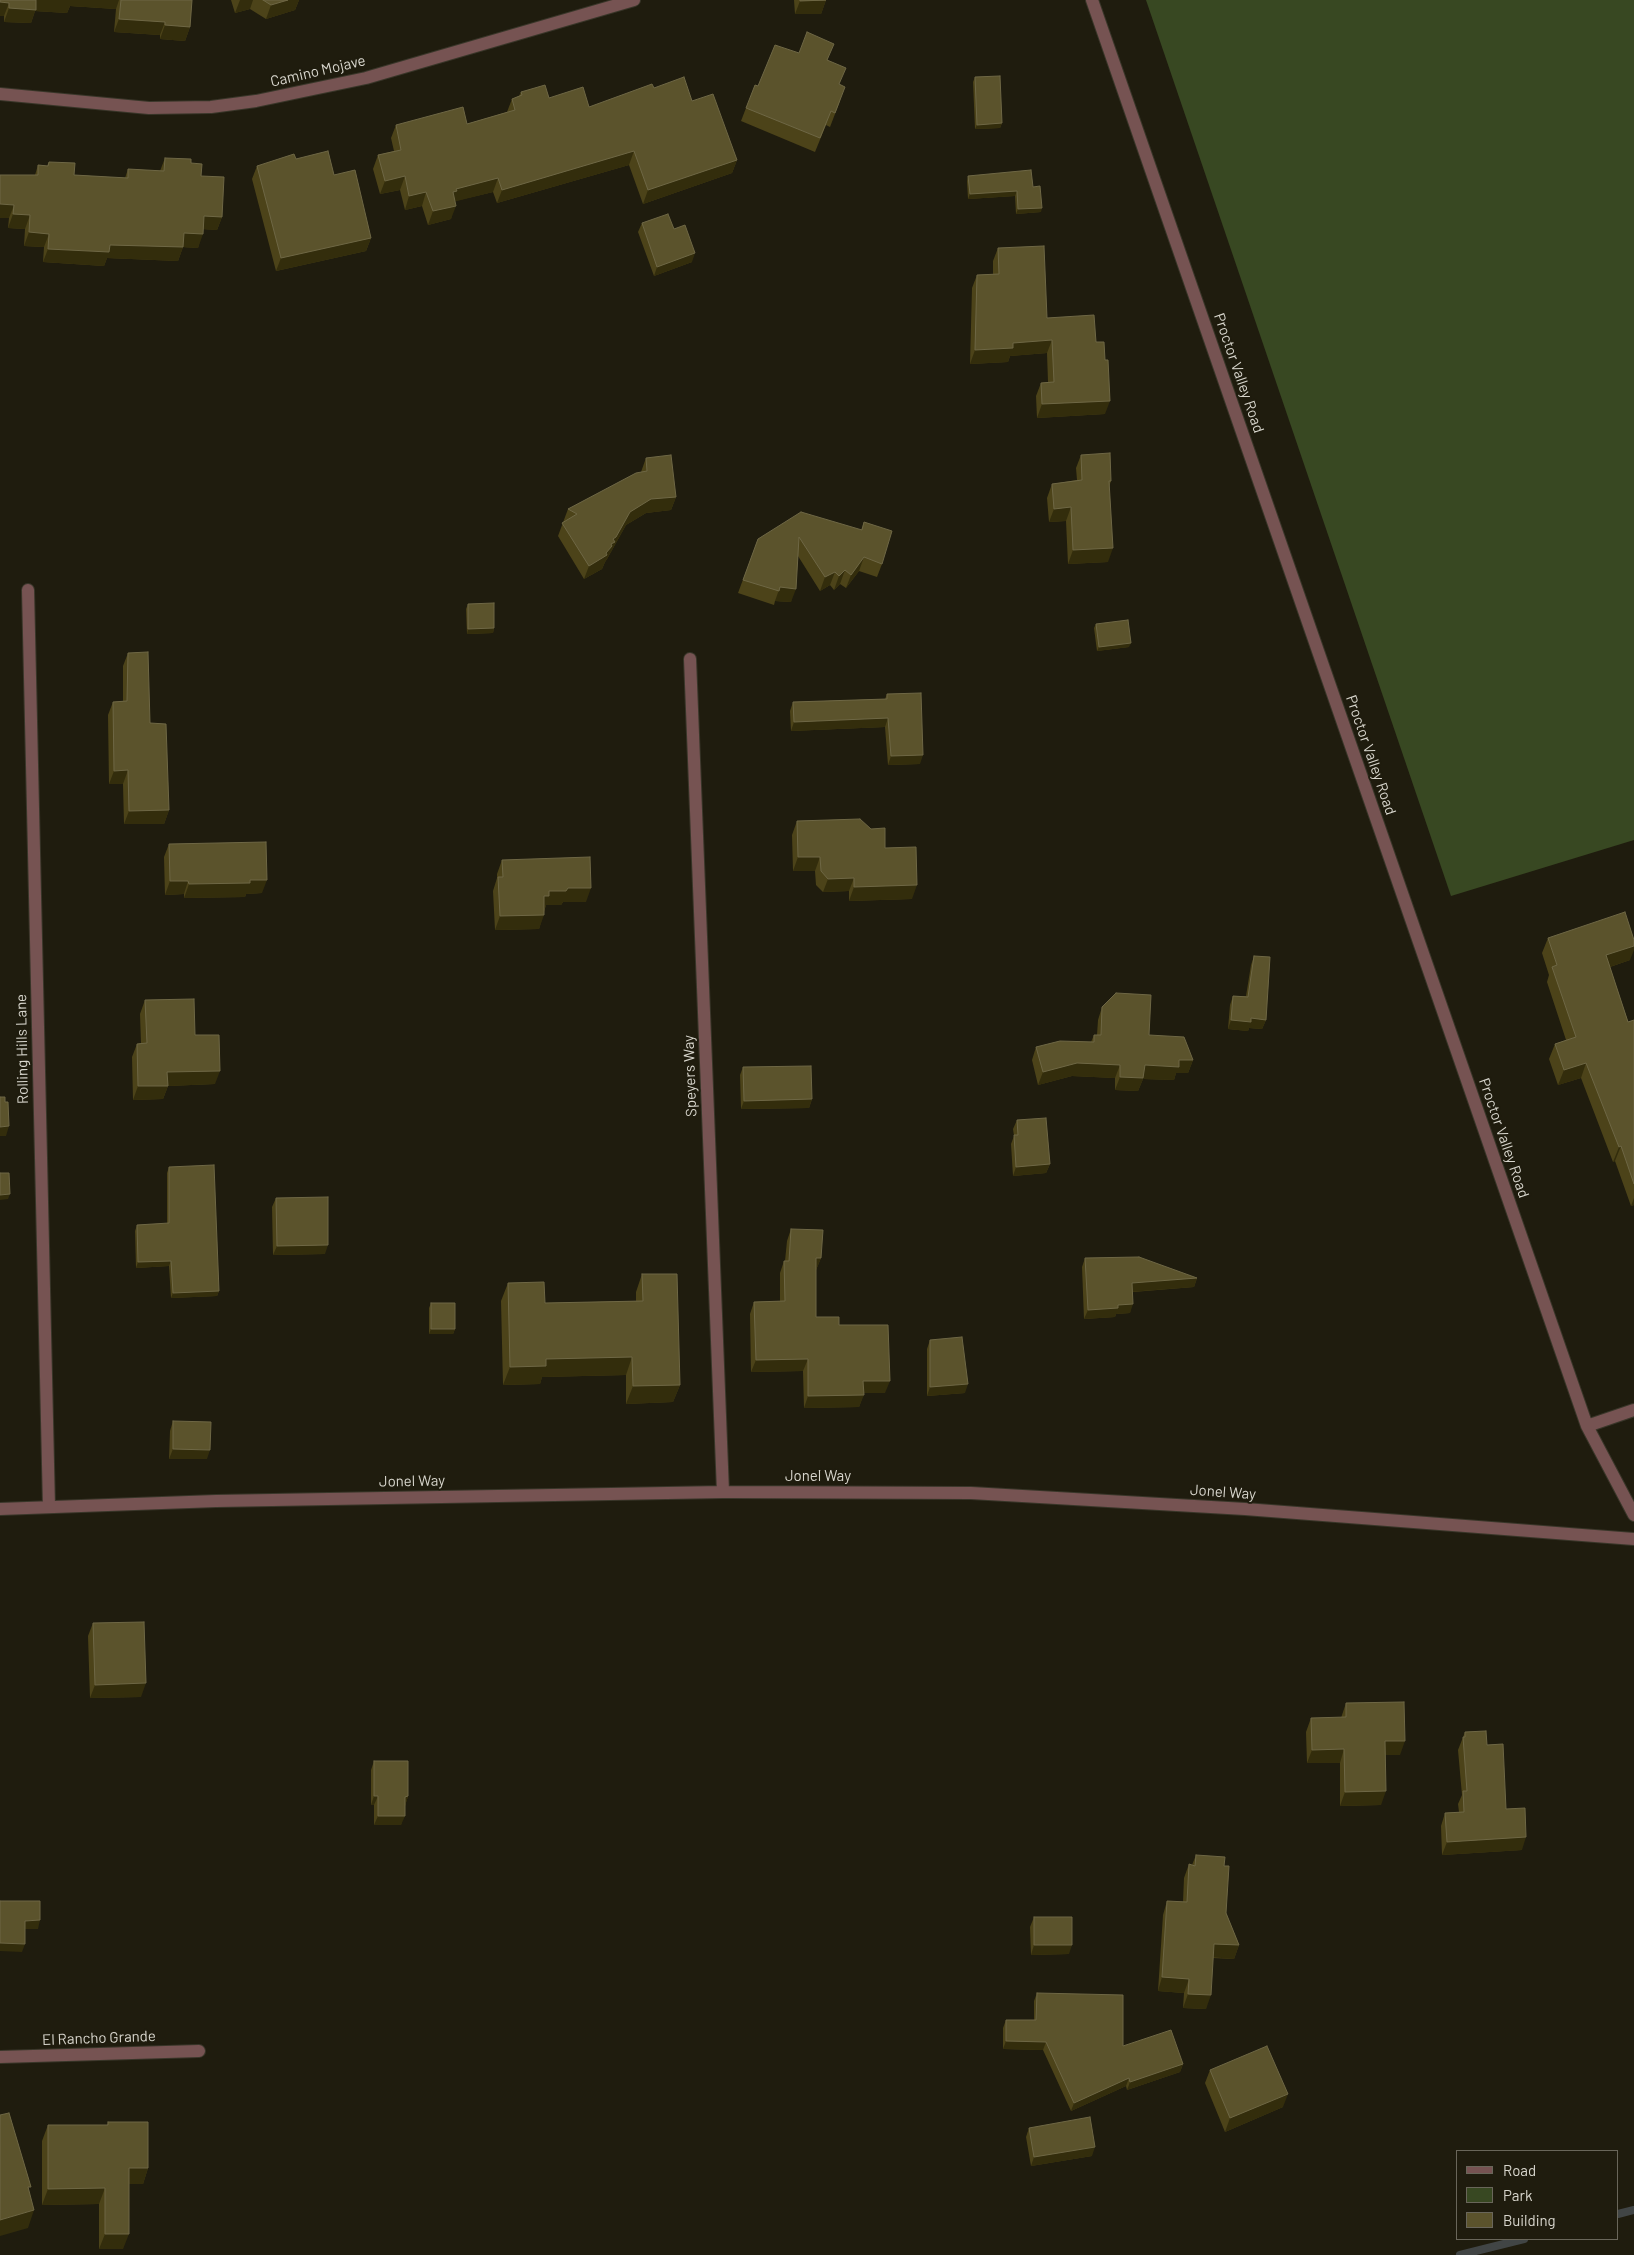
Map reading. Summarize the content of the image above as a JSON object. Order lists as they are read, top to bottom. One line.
{"streets":{"street":["Camino Mojave","Proctor Valley Road","Rolling Hills Lane","Speyers Way","Jonel Way","El Rancho Grande"]},"crossings":[["Rolling Hills Lane","Jonel Way"],["Speyers Way","Jonel Way"]],"legend":["Road","Park","Building"]}
